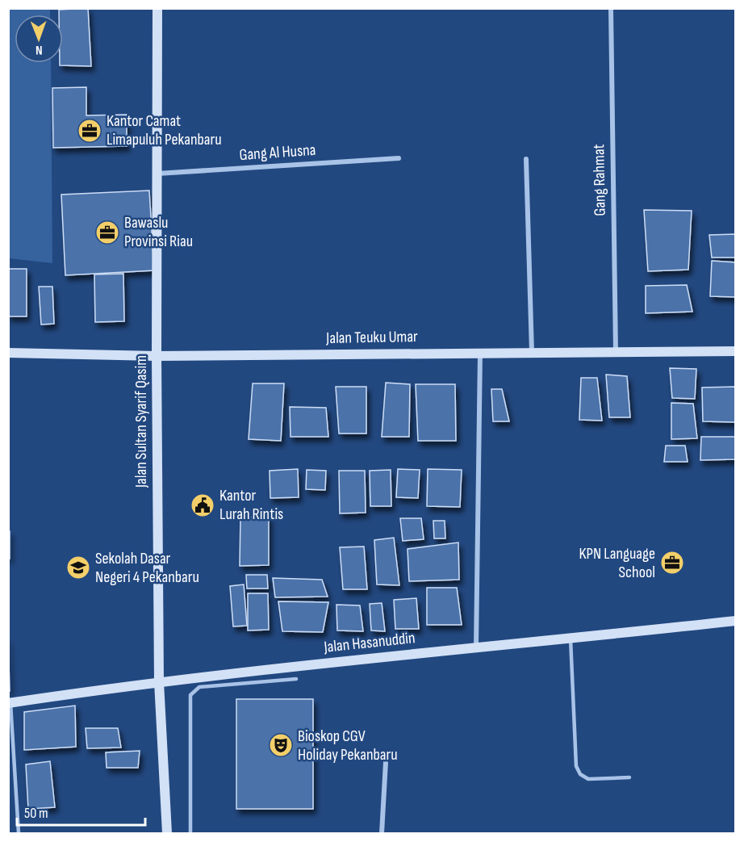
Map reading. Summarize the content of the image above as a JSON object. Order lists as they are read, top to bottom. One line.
{"streets":{"street":["Gang Al Husna","Gang Rahmat","Jalan Teuku Umar","Jalan Sultan Syarif Qasim","Jalan Hasanuddin"]},"crossings":[["Gang Al Husna","Jalan Sultan Syarif Qasim"],["Gang Rahmat","Jalan Teuku Umar"],["Jalan Teuku Umar","Jalan Sultan Syarif Qasim"],["Jalan Sultan Syarif Qasim","Jalan Hasanuddin"]],"places":{"office":["Kantor Camat Limapuluh Pekanbaru","Bawaslu Provinsi Riau","KPN Language School"],"public building":["Kantor Lurah Rintis"],"school or university":["Sekolah Dasar Negeri 4 Pekanbaru"],"theatre":["Bioskop CGV Holiday Pekanbaru"]},"scale_bar":"50 m","north":"bottom"}
